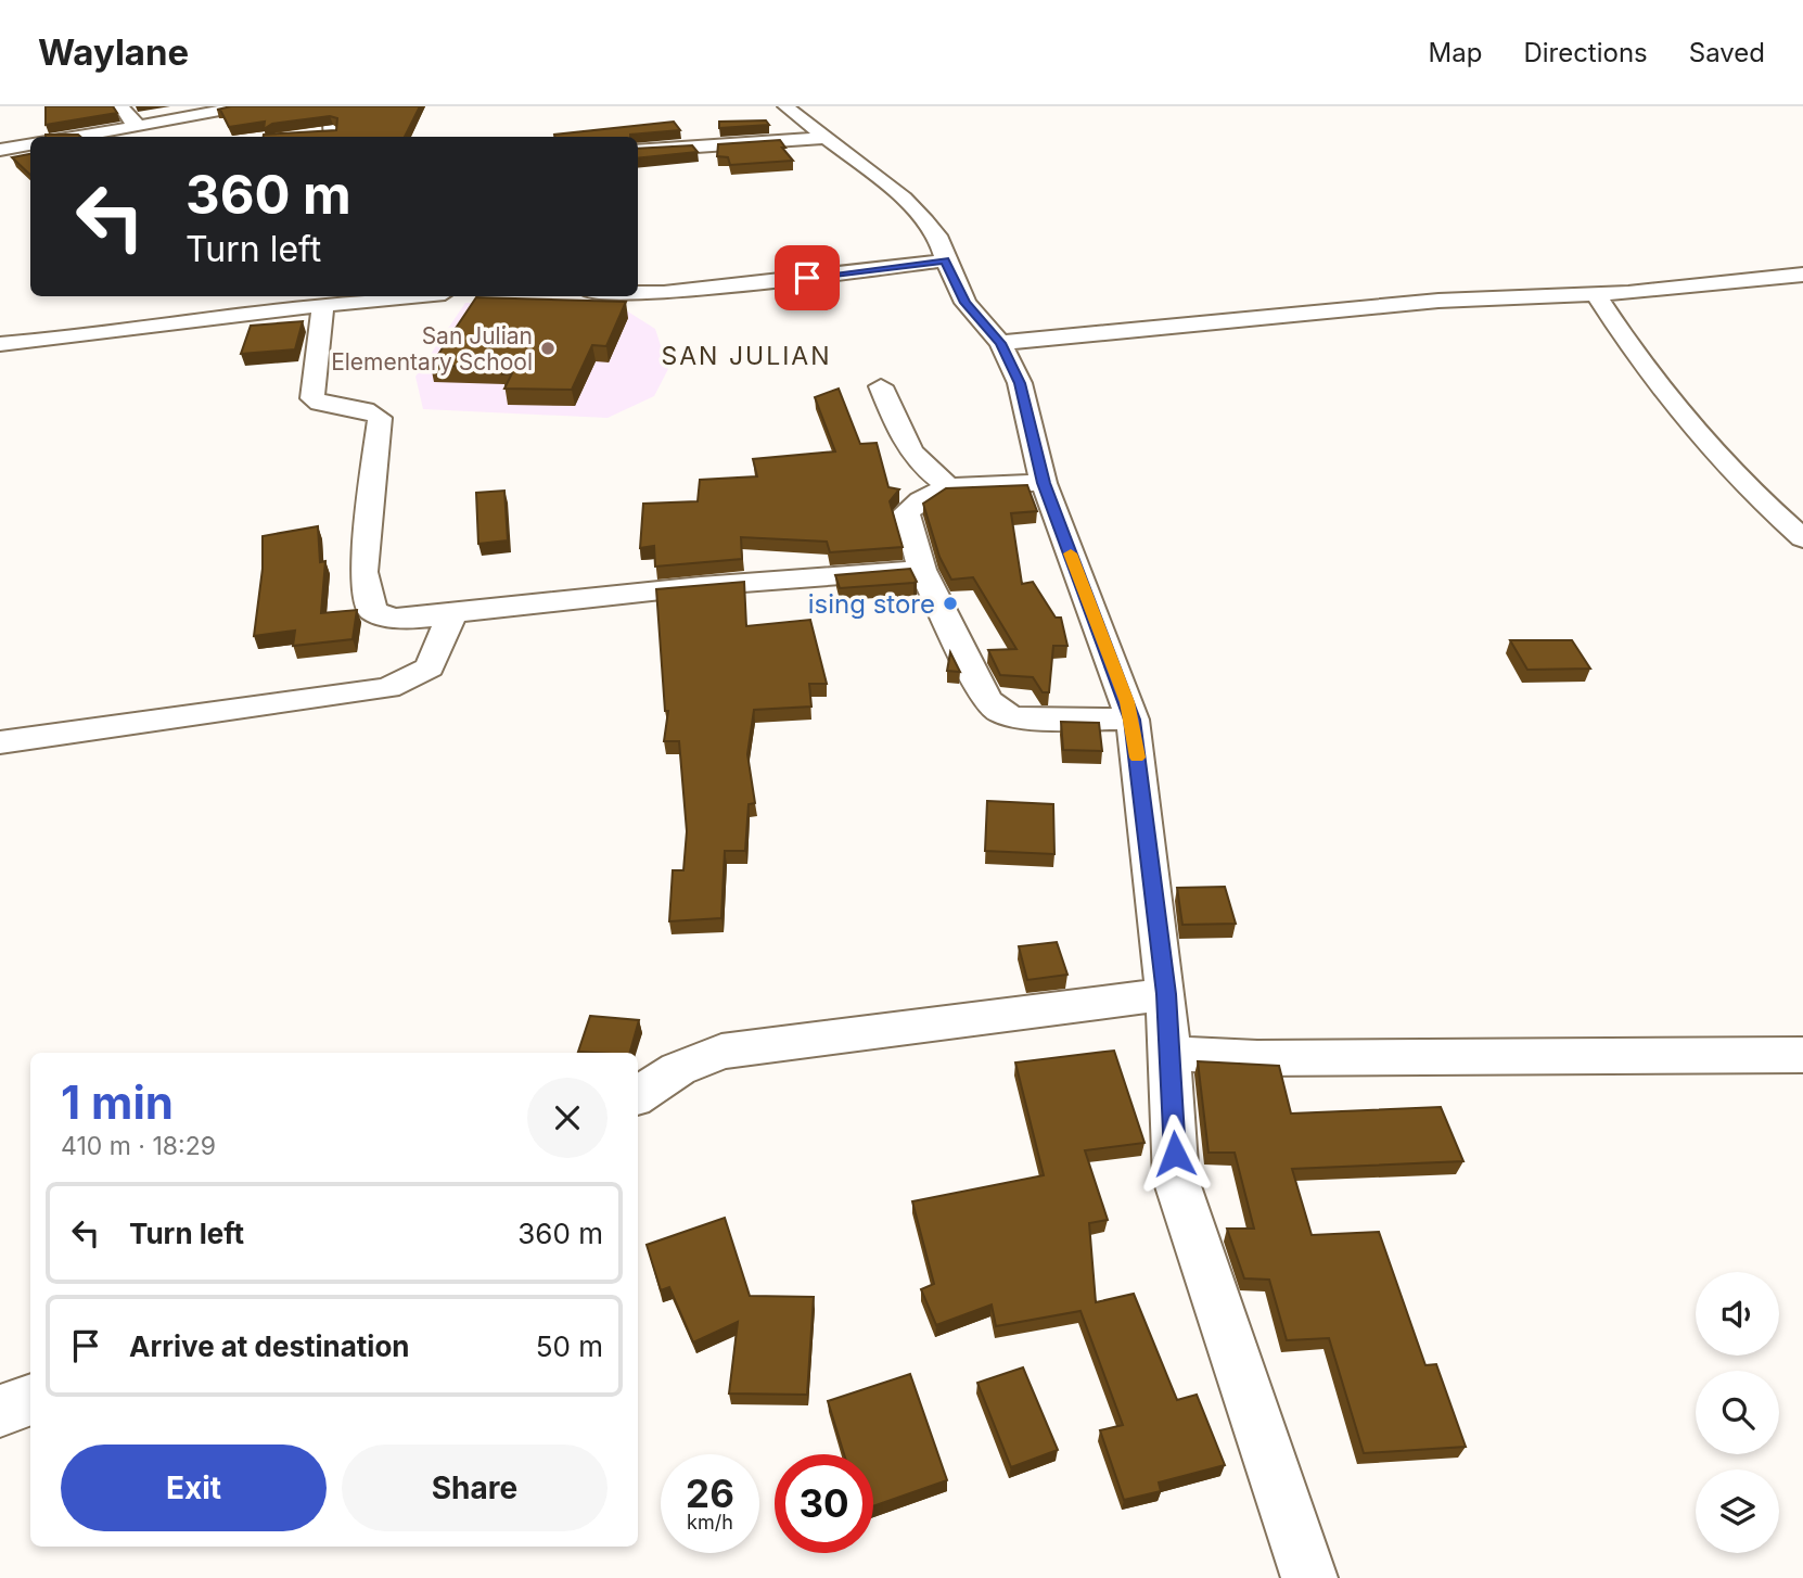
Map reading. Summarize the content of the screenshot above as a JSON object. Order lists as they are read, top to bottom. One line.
{"districts":["SAN JULIAN"],"places":["San Julian Elementary School","ising store"],"page":{"header":"Waylane","nav":["Map","Directions","Saved"],"turn":["360 m","Turn left"],"heading":["1 min","410 m · 18:29"],"list":[{"name":"Turn left","value":"360 m"},{"name":"Arrive at destination","value":"50 m"}],"buttons":["Exit","Share"],"speed":"26 km/h","limit":"30"}}
